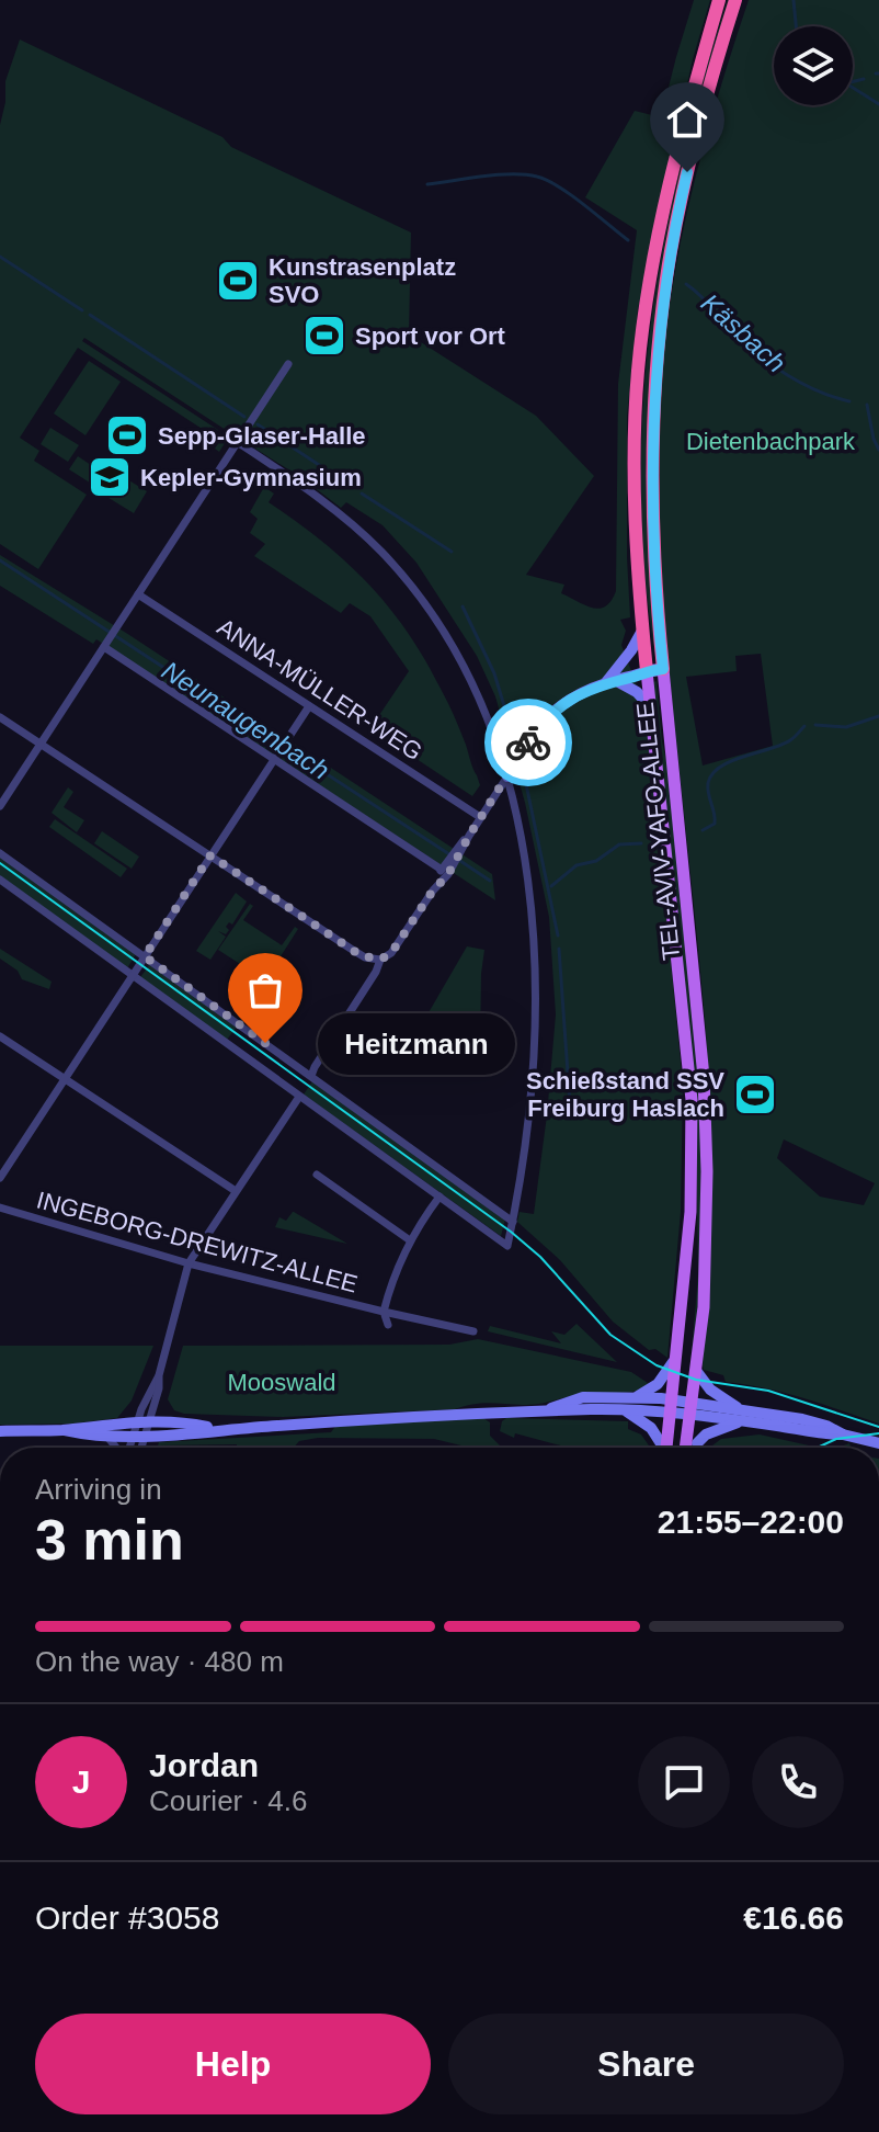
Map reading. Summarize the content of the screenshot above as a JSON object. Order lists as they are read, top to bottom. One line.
{"streets":{"highway":["TEL-AVIV-YAFO-ALLEE"],"street":["ANNA-MÜLLER-WEG","INGEBORG-DREWITZ-ALLEE"]},"water":["Käsbach","Neunaugenbach"],"parks":["Dietenbachpark","Mooswald"],"places":{"sports":["Kunstrasenplatz SVO","Sport vor Ort","Sepp-Glaser-Halle","Schießstand SSV Freiburg Haslach"],"school or university":["Kepler-Gymnasium"],"other":["Heitzmann"]},"page":{"bubble":"Heitzmann","heading":["3 min","Arriving in","21:55–22:00"],"panel":["Jordan","Courier · 4.6","Order #3058","€16.66"],"bar":"On the way · 480 m","round":"J","buttons":["Help","Share"]}}
